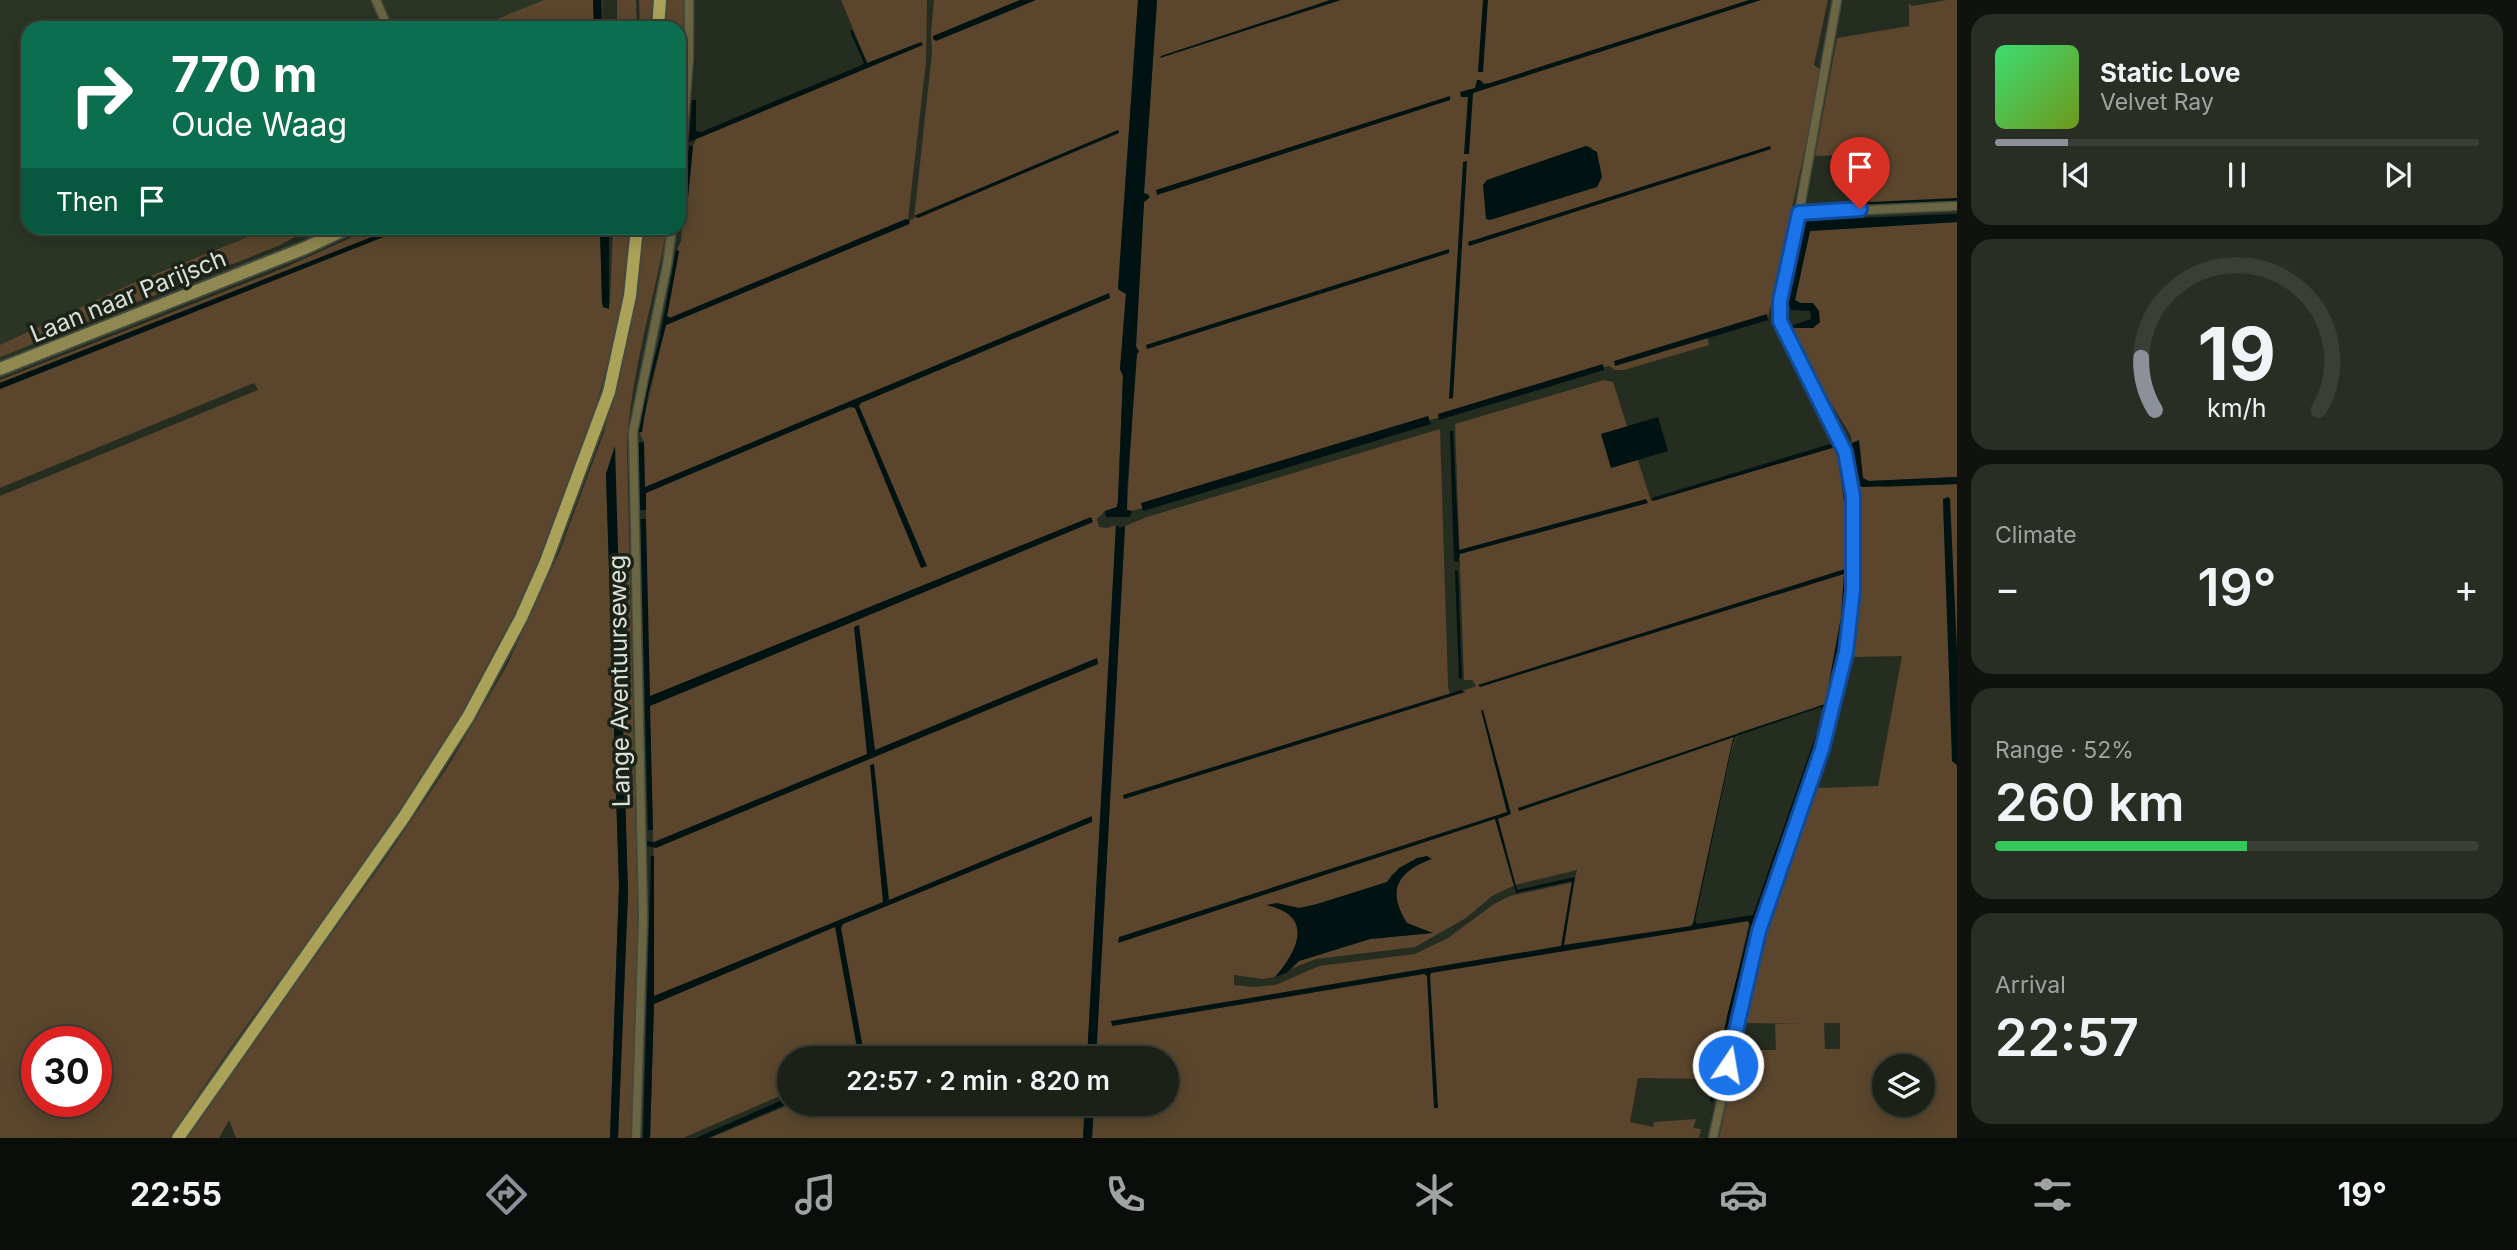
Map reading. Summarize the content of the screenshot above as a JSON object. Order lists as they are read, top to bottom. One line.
{"streets":{"street":["Laan naar Parijsch","Lange Aventuurseweg"]},"page":{"turn":["770 m","Oude Waag"],"song":["Static Love","Velvet Ray"],"then":"Then","tile":["Climate",["Range · 52%","260 km"],["Arrival","22:57"]],"heat":["−","19°","+"],"limit":"30","trip":"22:57 · 2 min · 820 m","tabs":["22:55","19°"],"gauge":["19","km/h"]}}
